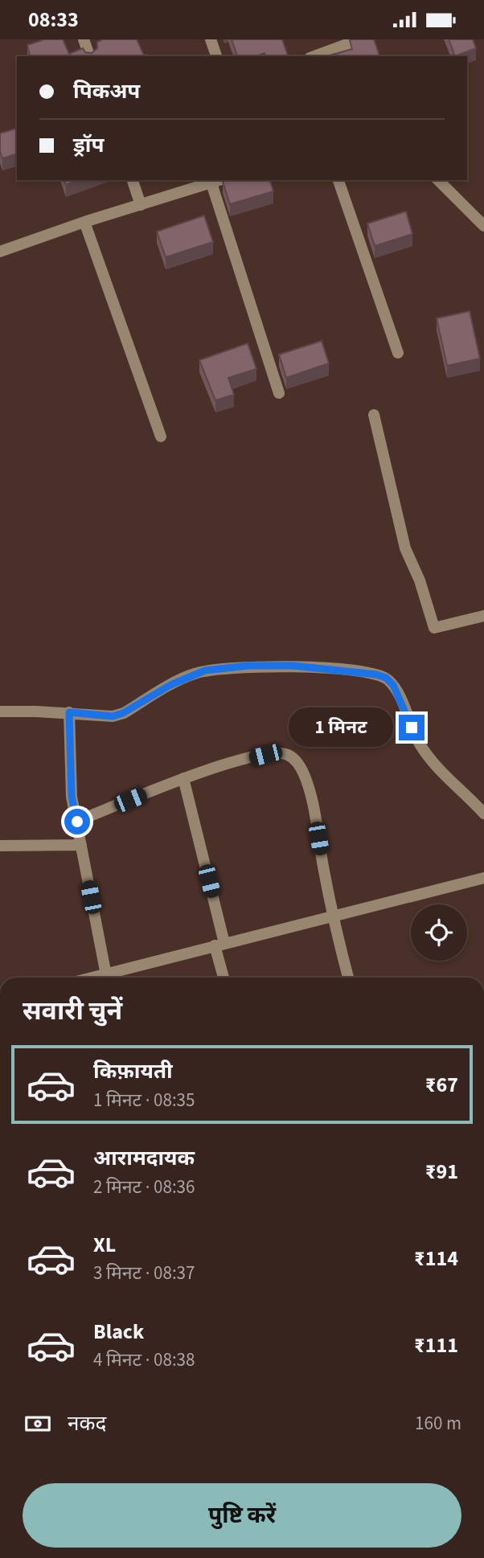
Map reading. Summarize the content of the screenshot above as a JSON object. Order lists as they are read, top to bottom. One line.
{"page":{"status":"08:33","banner":["पिकअप","ड्रॉप"],"bubble":"1 मिनट","heading":"सवारी चुनें","list":[{"name":"किफ़ायती","note":"1 मिनट · 08:35","value":"₹67"},{"name":"आरामदायक","note":"2 मिनट · 08:36","value":"₹91"},{"name":"XL","note":"3 मिनट · 08:37","value":"₹114"},{"name":"Black","note":"4 मिनट · 08:38","value":"₹111"}],"pay":["नकद","160 m"],"buttons":"पुष्टि करें"}}
